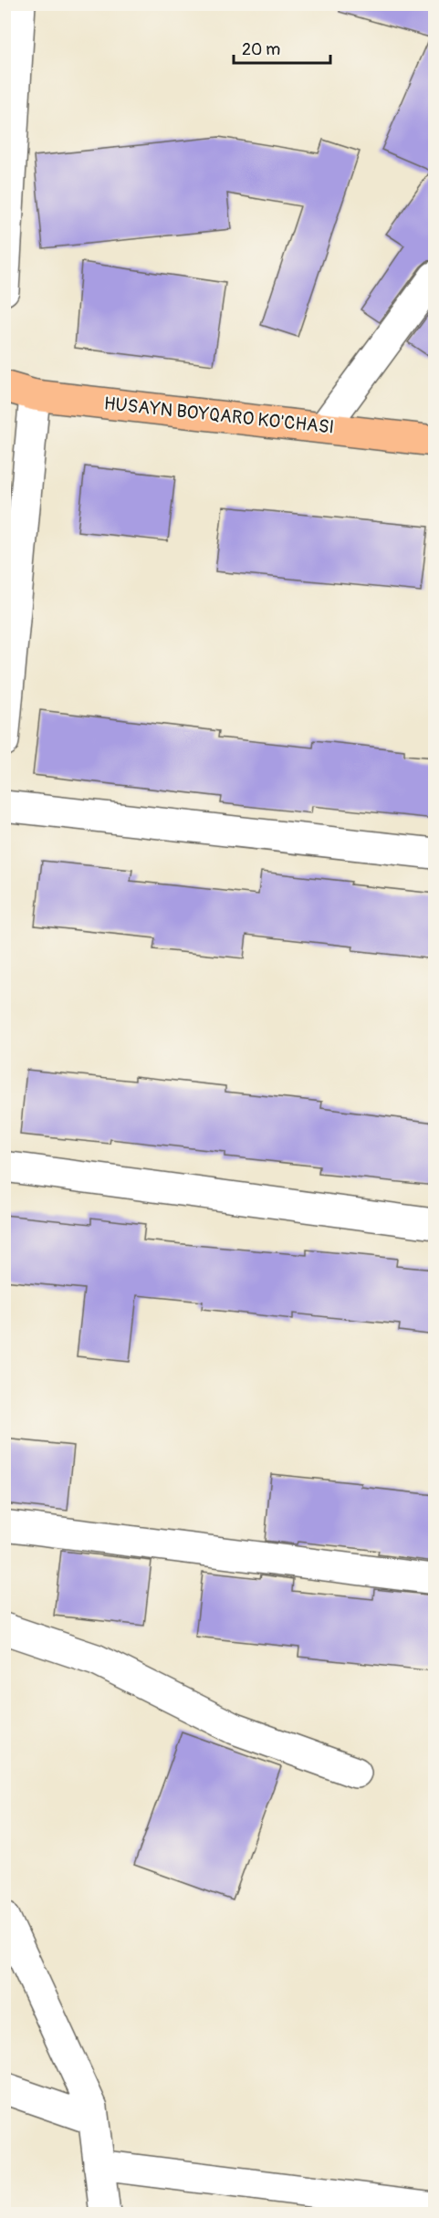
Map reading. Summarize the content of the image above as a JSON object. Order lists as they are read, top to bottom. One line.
{"streets":{"main road":["HUSAYN BOYQARO KO'CHASI"]},"scale_bar":"20 m"}
